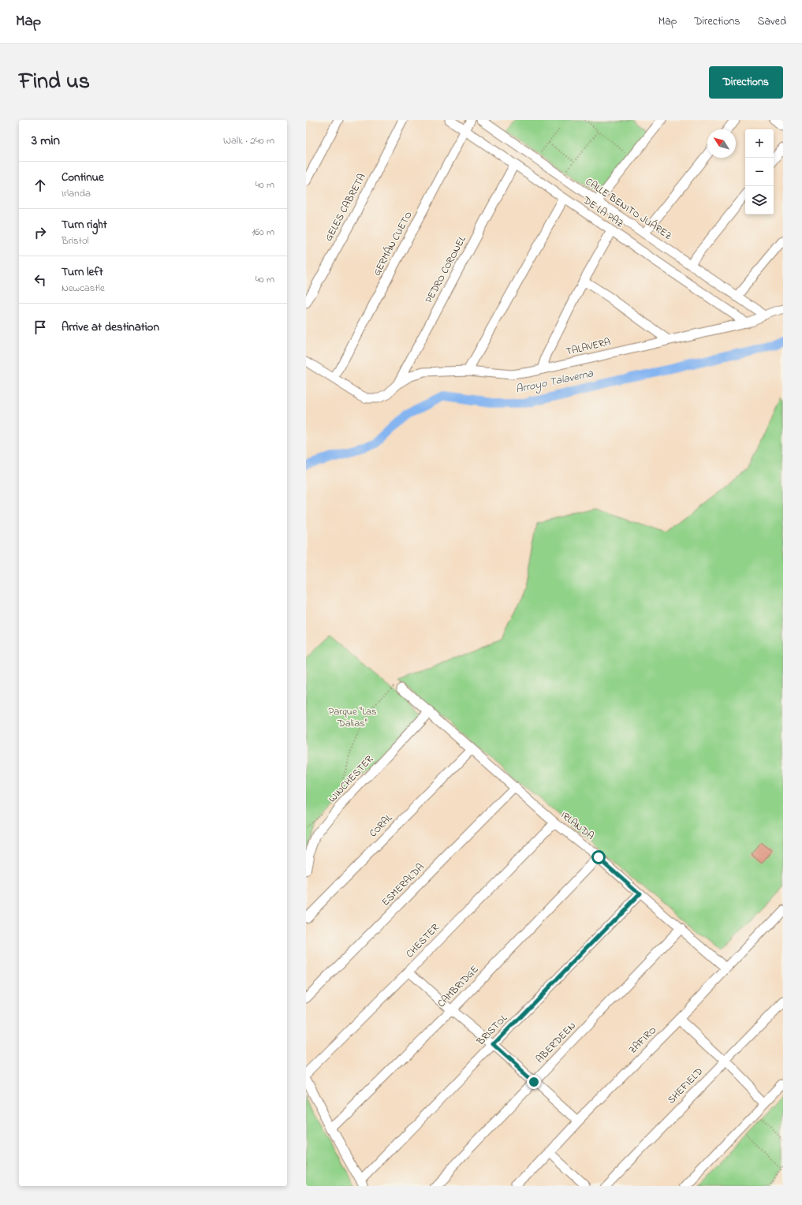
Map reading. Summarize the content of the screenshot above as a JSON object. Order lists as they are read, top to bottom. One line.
{"streets":{"street":["GELES CABRETA","CALLE BENITO JUÁREZ","DE LA PAZ","GERMÁN CUETO","PEDRO CORONEL","TALAVERA","WINCHESTER","CORAL","IRLANDA","ESMERALDA","CHESTER","CAMBRIDGE","BRISTOL","ZAFIRO","ABERDEEN","SHEFIELD"]},"crossings":[["CALLE BENITO JUÁREZ","TALAVERA"],["DE LA PAZ","GERMÁN CUETO"],["DE LA PAZ","PEDRO CORONEL"],["DE LA PAZ","TALAVERA"],["PEDRO CORONEL","TALAVERA"],["WINCHESTER","IRLANDA"],["CORAL","IRLANDA"],["IRLANDA","ESMERALDA"],["IRLANDA","CHESTER"],["IRLANDA","CAMBRIDGE"],["IRLANDA","BRISTOL"],["IRLANDA","ZAFIRO"],["IRLANDA","ABERDEEN"]],"water":["Arroyo Talaverna"],"parks":["Parque \"Las Dalias\""],"north":"top left","page":{"header":"Map","nav":["Map","Directions","Saved"],"title":"Find us","buttons":"Directions","heading":["3 min","Walk · 240 m"],"map_buttons":["+","−"],"list":[["Continue","Irlanda","40 m"],["Turn right","Bristol","160 m"],["Turn left","Newcastle","40 m"],"Arrive at destination"]}}
